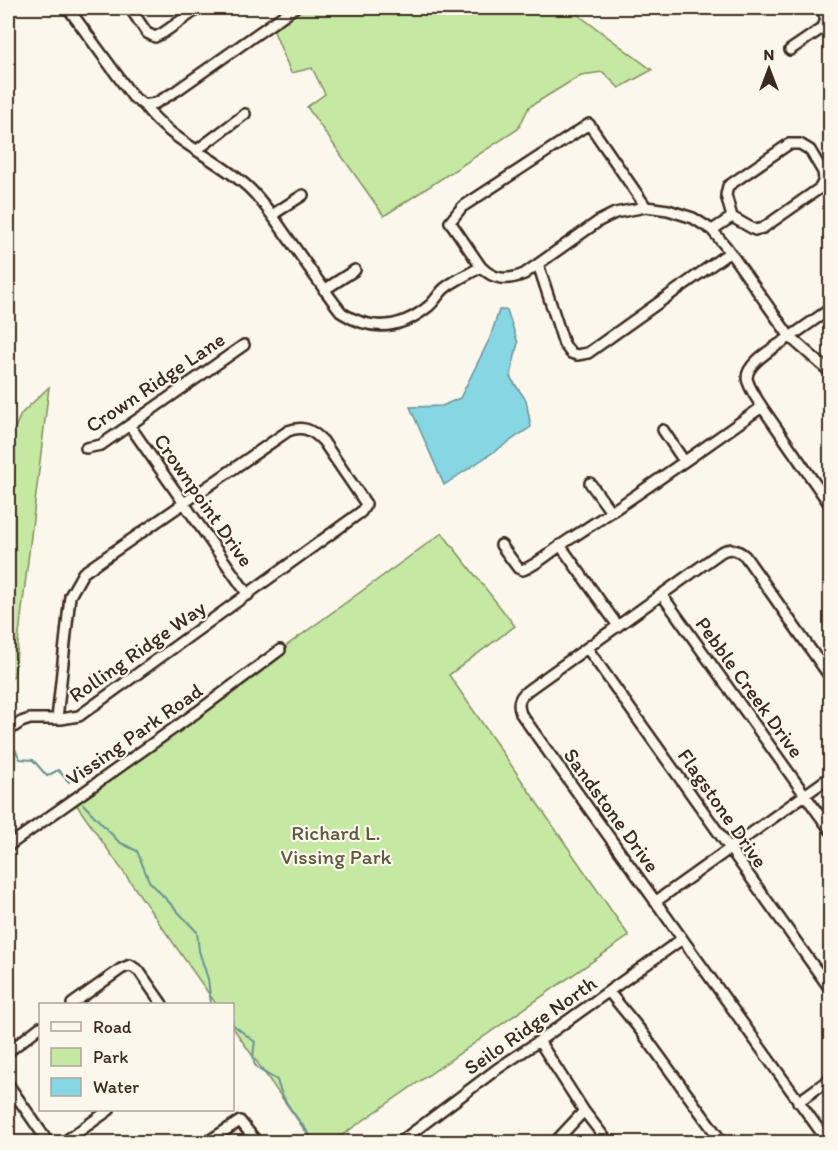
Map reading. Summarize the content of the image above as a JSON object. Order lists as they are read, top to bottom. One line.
{"streets":{"street":["Crown Ridge Lane","Crownpoint Drive","Rolling Ridge Way","Pebble Creek Drive","Vissing Park Road","Flagstone Drive","Sandstone Drive","Seilo Ridge North"]},"crossings":[["Crown Ridge Lane","Crownpoint Drive"],["Crownpoint Drive","Rolling Ridge Way"],["Pebble Creek Drive","Sandstone Drive"],["Flagstone Drive","Sandstone Drive"],["Sandstone Drive","Seilo Ridge North"]],"parks":["Richard L. Vissing Park"],"legend":["Road","Park","Water"],"north":"top"}
